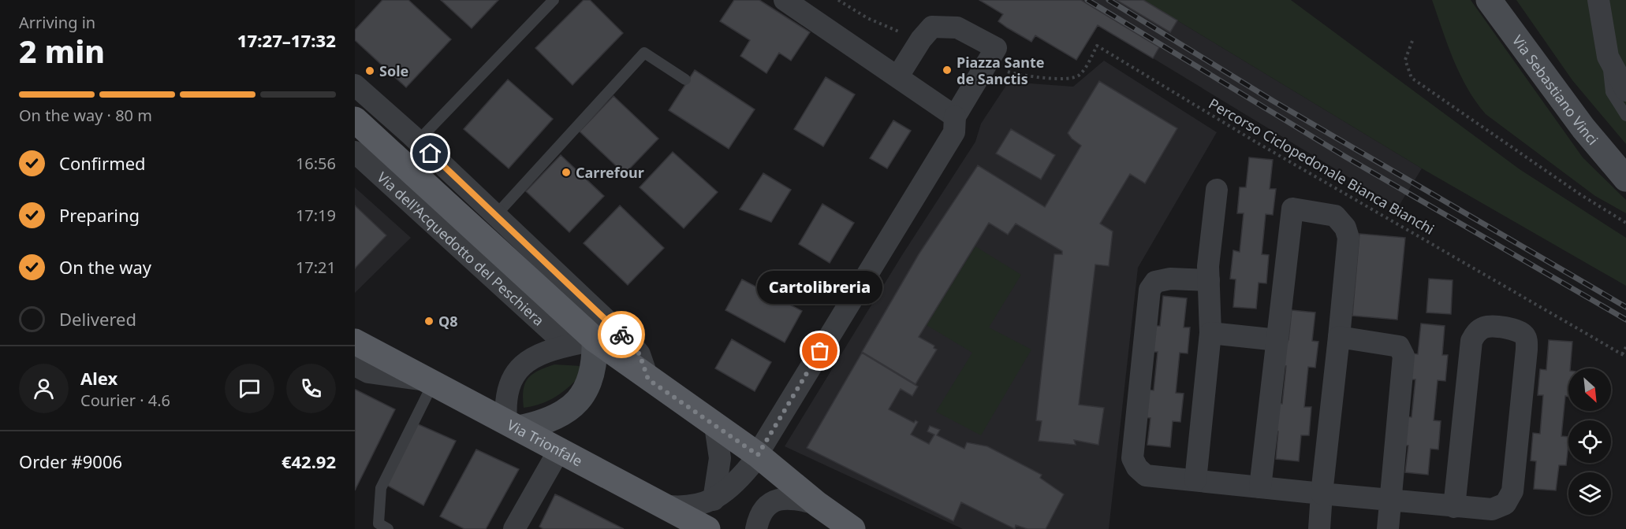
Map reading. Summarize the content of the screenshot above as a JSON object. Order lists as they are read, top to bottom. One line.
{"streets":{"main road":["Via dell'Acquedotto del Peschiera","Via Trionfale"],"street":["Via Sebastiano Vinci"],"path":["Percorso Ciclopedonale Bianca Bianchi"]},"crossings":[["Via dell'Acquedotto del Peschiera","Via Trionfale"]],"places":["Piazza Sante de Sanctis","Sole","Carrefour","Q8","Cartolibreria"],"north":"bottom right","page":{"heading":["2 min","Arriving in","17:27–17:32"],"panel":["Alex","Courier · 4.6","Order #9006","€42.92"],"bar":"On the way · 80 m","list":[["Confirmed","16:56"],["Preparing","17:19"],["On the way","17:21"],"Delivered"],"bubble":"Cartolibreria"}}
